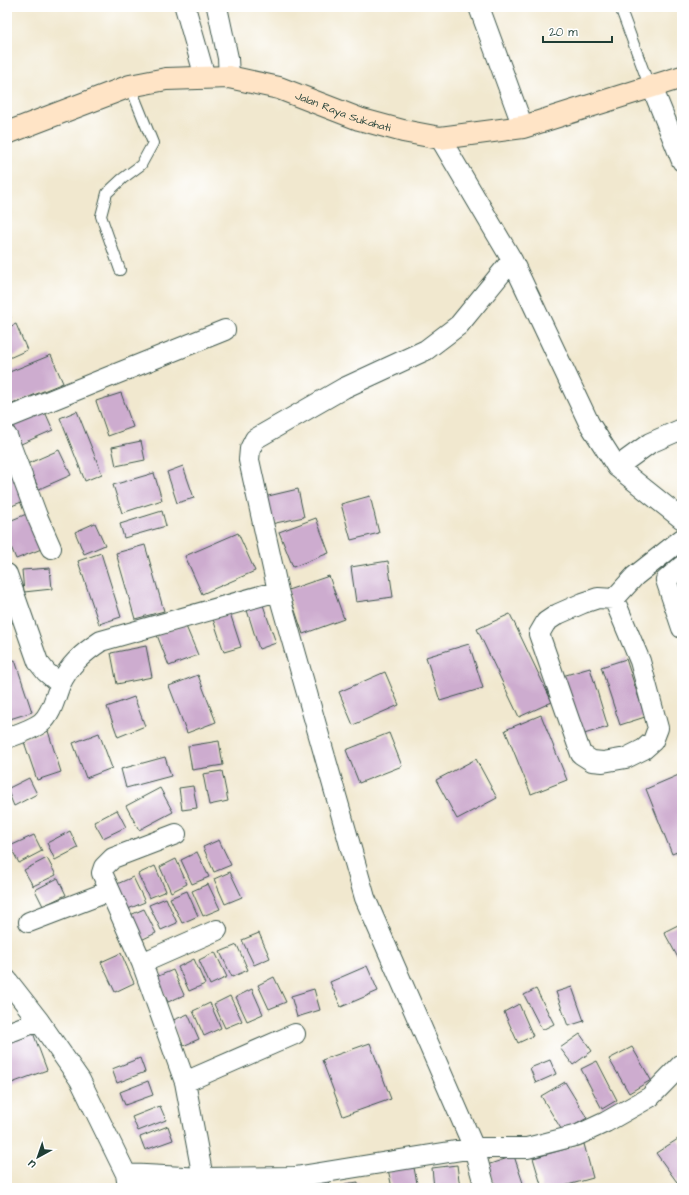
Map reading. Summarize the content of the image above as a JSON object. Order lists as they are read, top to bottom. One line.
{"streets":{"main road":["Jalan Raya Sukahati"]},"scale_bar":"20 m","north":"bottom left"}
